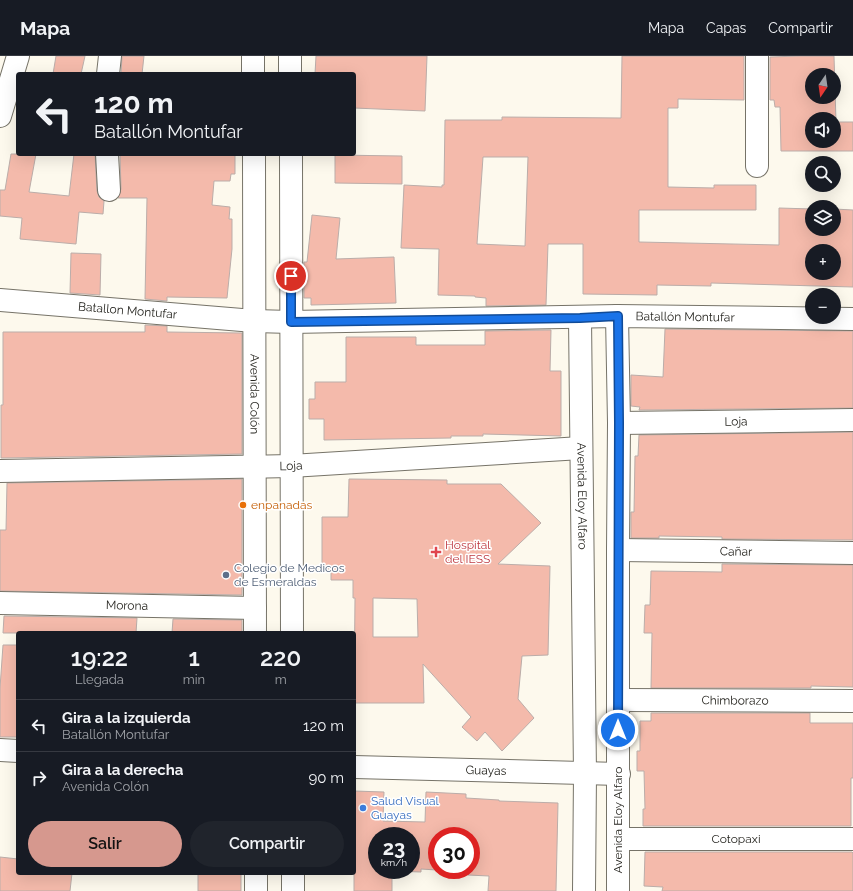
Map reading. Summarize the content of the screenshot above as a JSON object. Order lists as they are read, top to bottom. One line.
{"streets":{"street":["Batallon Montufar","Batallón Montufar","Avenida Colón","Loja","Avenida Eloy Alfaro","Cañar","Morona","Chimborazo","Guayas","Cotopaxi"]},"crossings":[["Batallon Montufar","Batallón Montufar"],["Batallon Montufar","Avenida Colón"],["Batallón Montufar","Avenida Colón"],["Batallón Montufar","Avenida Eloy Alfaro"],["Avenida Colón","Loja"],["Avenida Colón","Morona"],["Loja","Avenida Eloy Alfaro"],["Avenida Eloy Alfaro","Cañar"],["Avenida Eloy Alfaro","Chimborazo"],["Avenida Eloy Alfaro","Guayas"],["Avenida Eloy Alfaro","Cotopaxi"]],"places":{"other":["enpanadas","Colegio de Medicos de Esmeraldas","Salud Visual Guayas"],"health":["Hospital del IESS"]},"north":"bottom","page":{"header":"Mapa","nav":["Mapa","Capas","Compartir"],"map_buttons":["+","−"],"turn":["120 m","Batallón Montufar"],"eta":["19:22","Llegada","1","min","220","m"],"list":[{"name":"Gira a la izquierda","note":"Batallón Montufar","value":"120 m"},{"name":"Gira a la derecha","note":"Avenida Colón","value":"90 m"}],"buttons":["Salir","Compartir"],"speed":"23 km/h","limit":"30"}}
